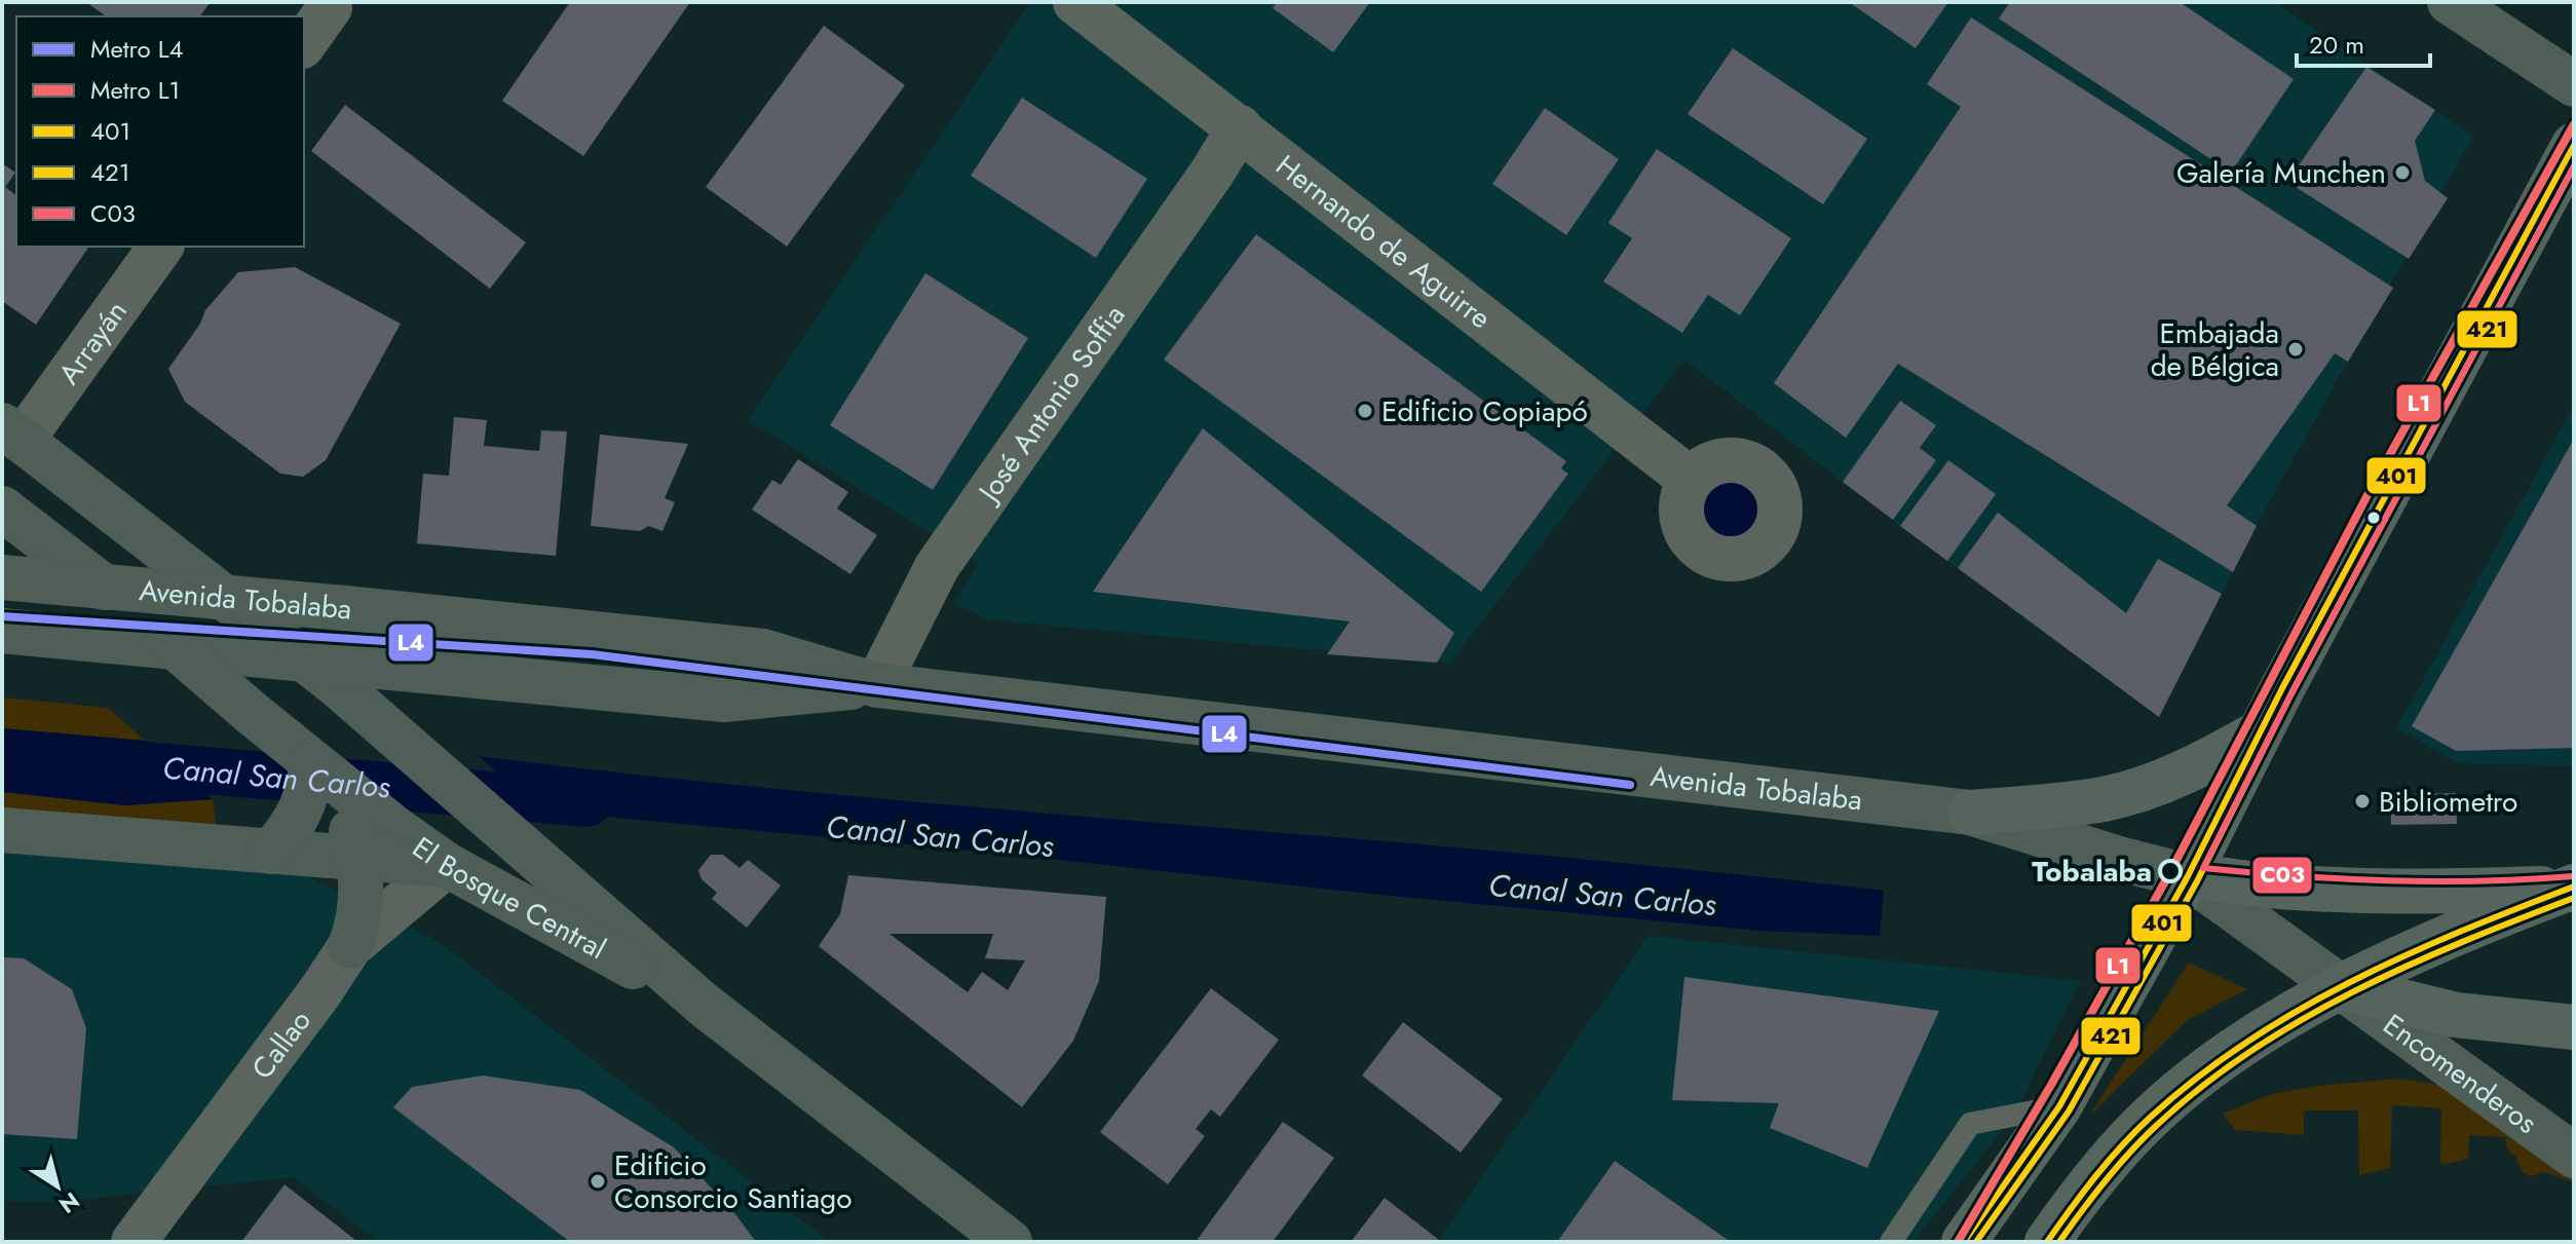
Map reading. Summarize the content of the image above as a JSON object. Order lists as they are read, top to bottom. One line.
{"streets":{"main road":["Avenida Tobalaba","El Bosque Central","Encomenderos"],"street":["Hernando de Aguirre","Arrayán","José Antonio Soffia","Callao"]},"crossings":[["Hernando de Aguirre","José Antonio Soffia"],["Arrayán","El Bosque Central"],["José Antonio Soffia","Avenida Tobalaba"],["Avenida Tobalaba","El Bosque Central"],["Avenida Tobalaba","Encomenderos"],["El Bosque Central","Callao"]],"water":["Canal San Carlos"],"places":["Galería Munchen","Embajada de Bélgica","Edificio Copiapó","Bibliometro","Tobalaba","Edificio Consorcio Santiago"],"lines":["metro line L1","transit line 401","transit line 421","transit line C03","metro line L4"],"legend":["Metro L4","Metro L1","401","421","C03"],"scale_bar":"20 m","north":"bottom right"}
